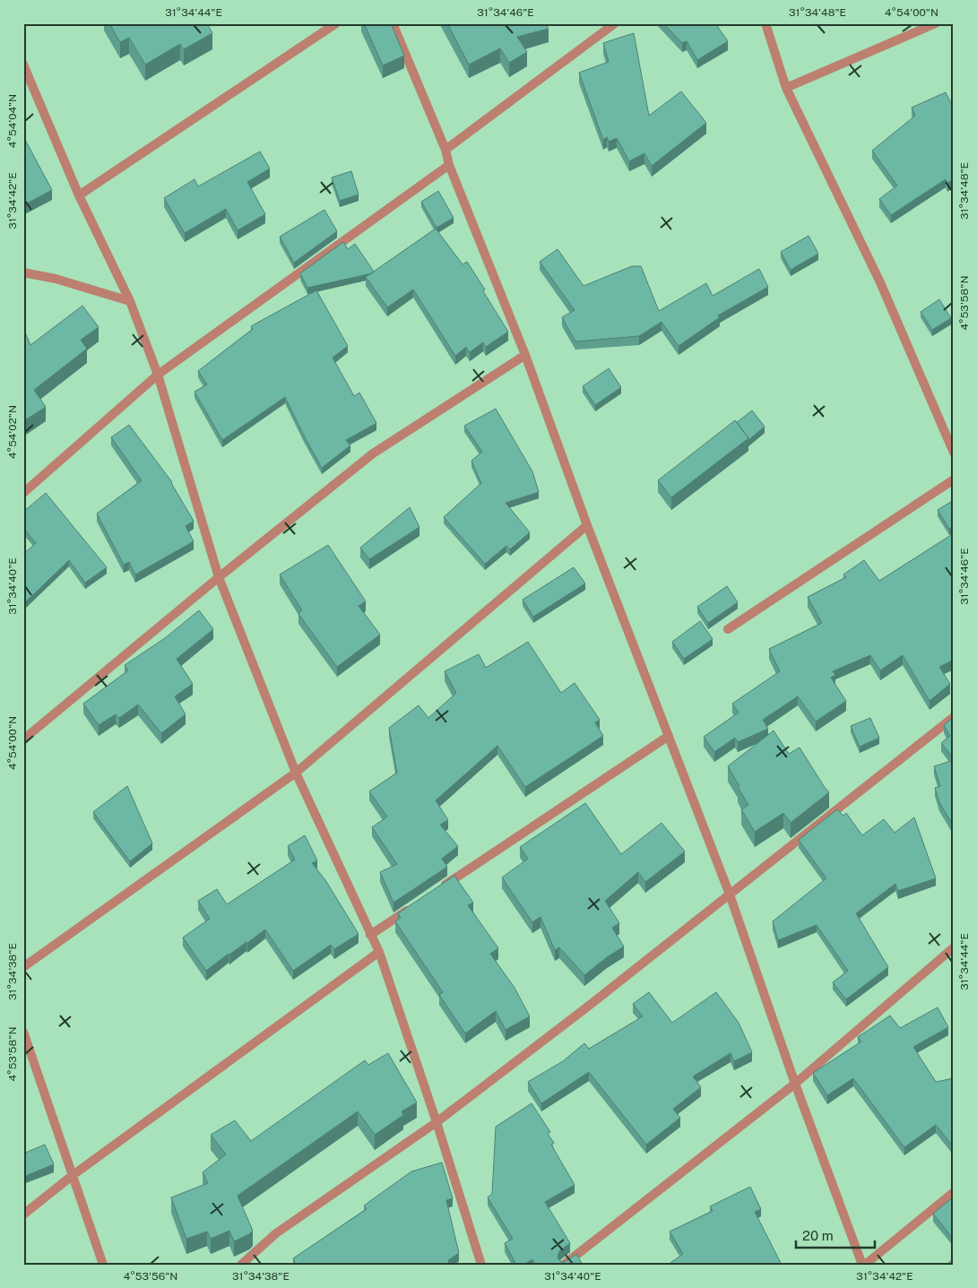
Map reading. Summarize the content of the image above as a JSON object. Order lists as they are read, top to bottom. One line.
{"scale_bar":"20 m","coordinates":["31°34'44\"E","31°34'46\"E","31°34'48\"E","4°54'00\"N","4°54'04\"N","31°34'42\"E","4°53'58\"N","4°54'02\"N","31°34'40\"E","31°34'38\"E","4°53'56\"N"]}
